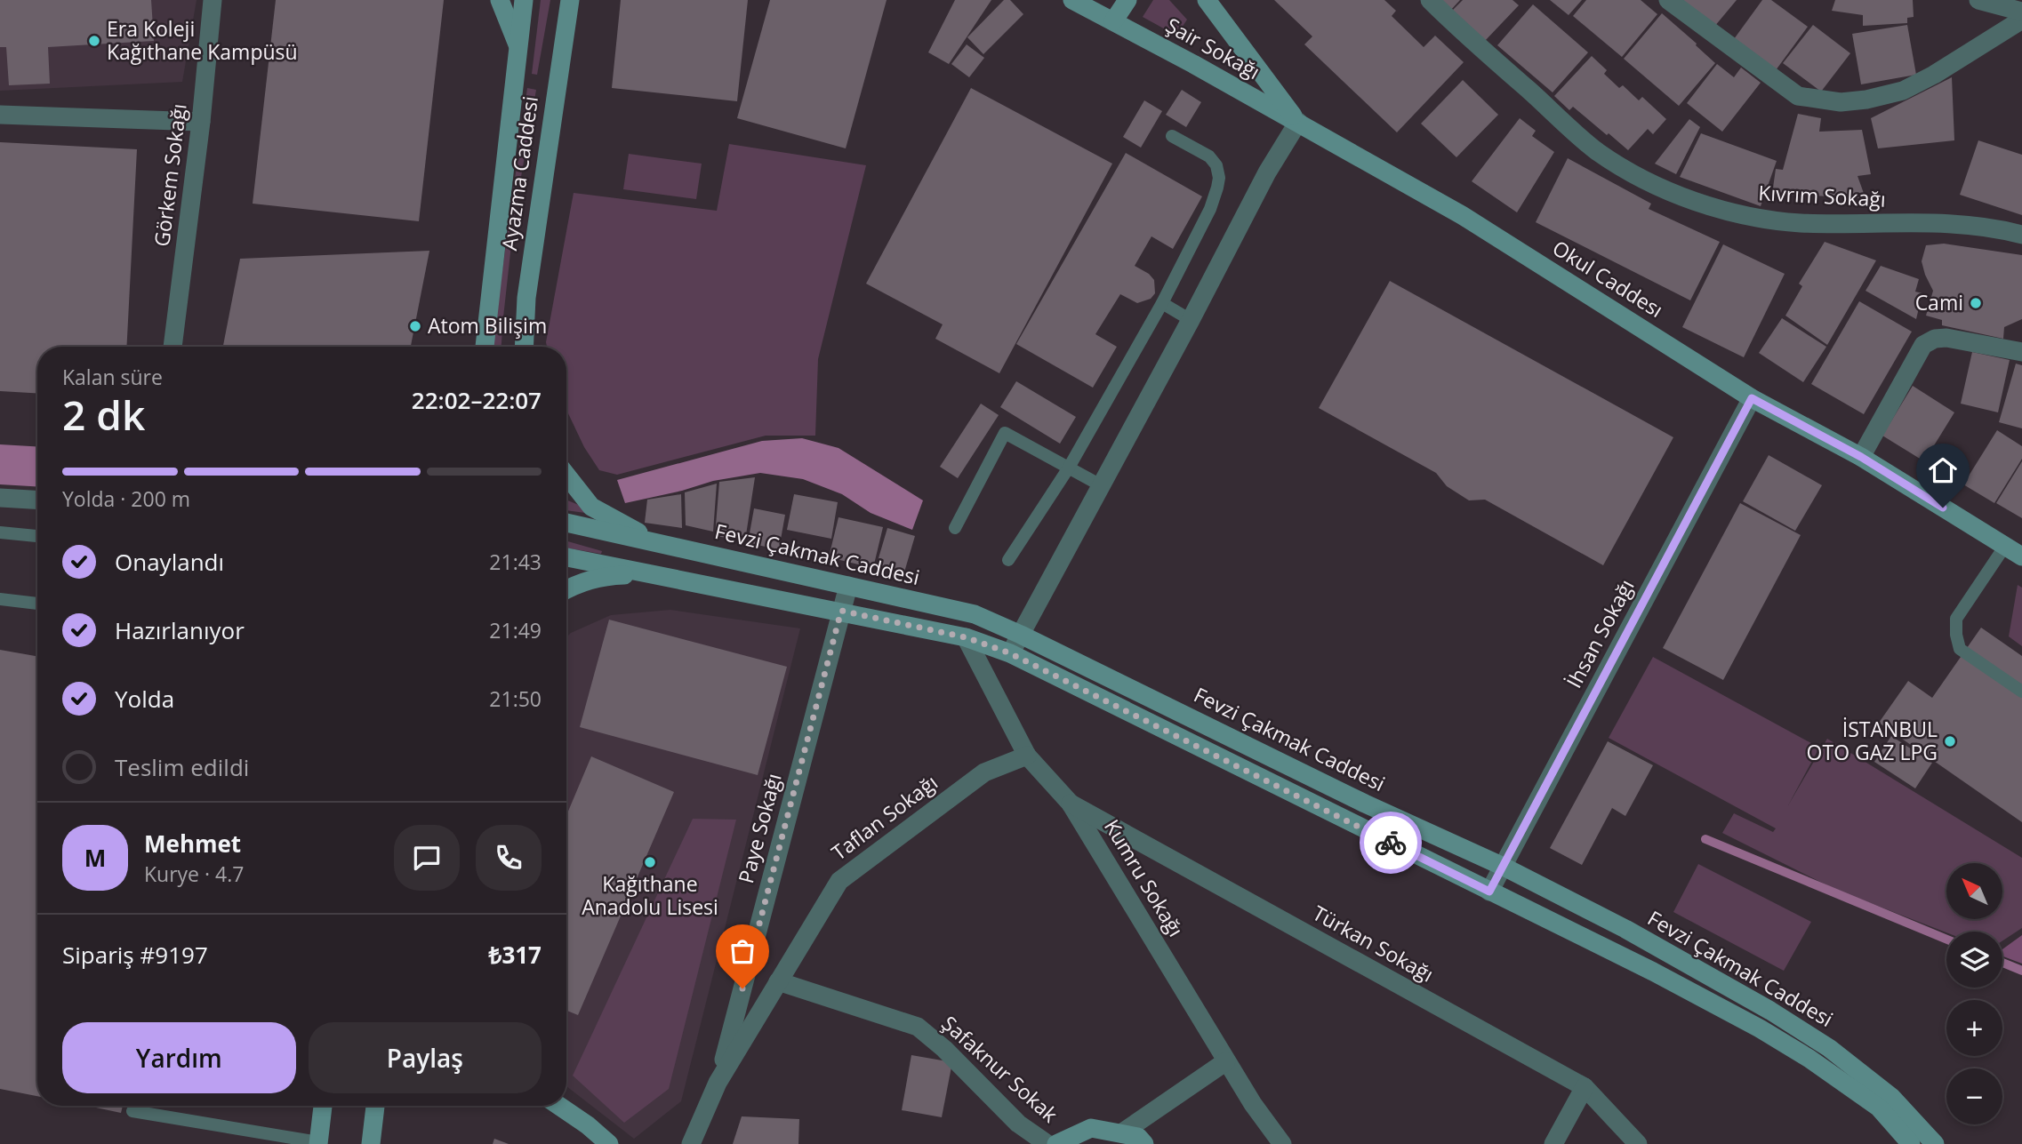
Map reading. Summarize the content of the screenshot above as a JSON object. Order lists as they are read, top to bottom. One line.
{"streets":{"main road":["Şair Sokağı","Ayazma Caddesi","Okul Caddesı","Fevzi Çakmak Caddesi"],"street":["Görkem Sokağı","Kıvrım Sokağı","İhsan Sokağı","Taflan Sokağı","Paye Sokağı","Kumru Sokağı","Türkan Sokağı","Şafaknur Sokak"]},"crossings":[["Şair Sokağı","Okul Caddesı"],["Okul Caddesı","İhsan Sokağı"],["Fevzi Çakmak Caddesi","İhsan Sokağı"],["Fevzi Çakmak Caddesi","Paye Sokağı"],["Fevzi Çakmak Caddesi","Kumru Sokağı"],["Taflan Sokağı","Paye Sokağı"],["Taflan Sokağı","Kumru Sokağı"],["Taflan Sokağı","Şafaknur Sokak"],["Kumru Sokağı","Türkan Sokağı"]],"places":["Era Koleji Kağıthane Kampüsü","Cami","Atom Bilişim","İSTANBUL OTO GAZ LPG","Kağıthane Anadolu Lisesi"],"north":"top left","page":{"heading":["2 dk","Kalan süre","22:02–22:07"],"panel":["Mehmet","Kurye · 4.7","Sipariş #9197","₺317"],"bar":"Yolda · 200 m","list":[["Onaylandı","21:43"],["Hazırlanıyor","21:49"],["Yolda","21:50"],"Teslim edildi"],"round":"M","map_buttons":["+","−"],"buttons":["Yardım","Paylaş"]}}
